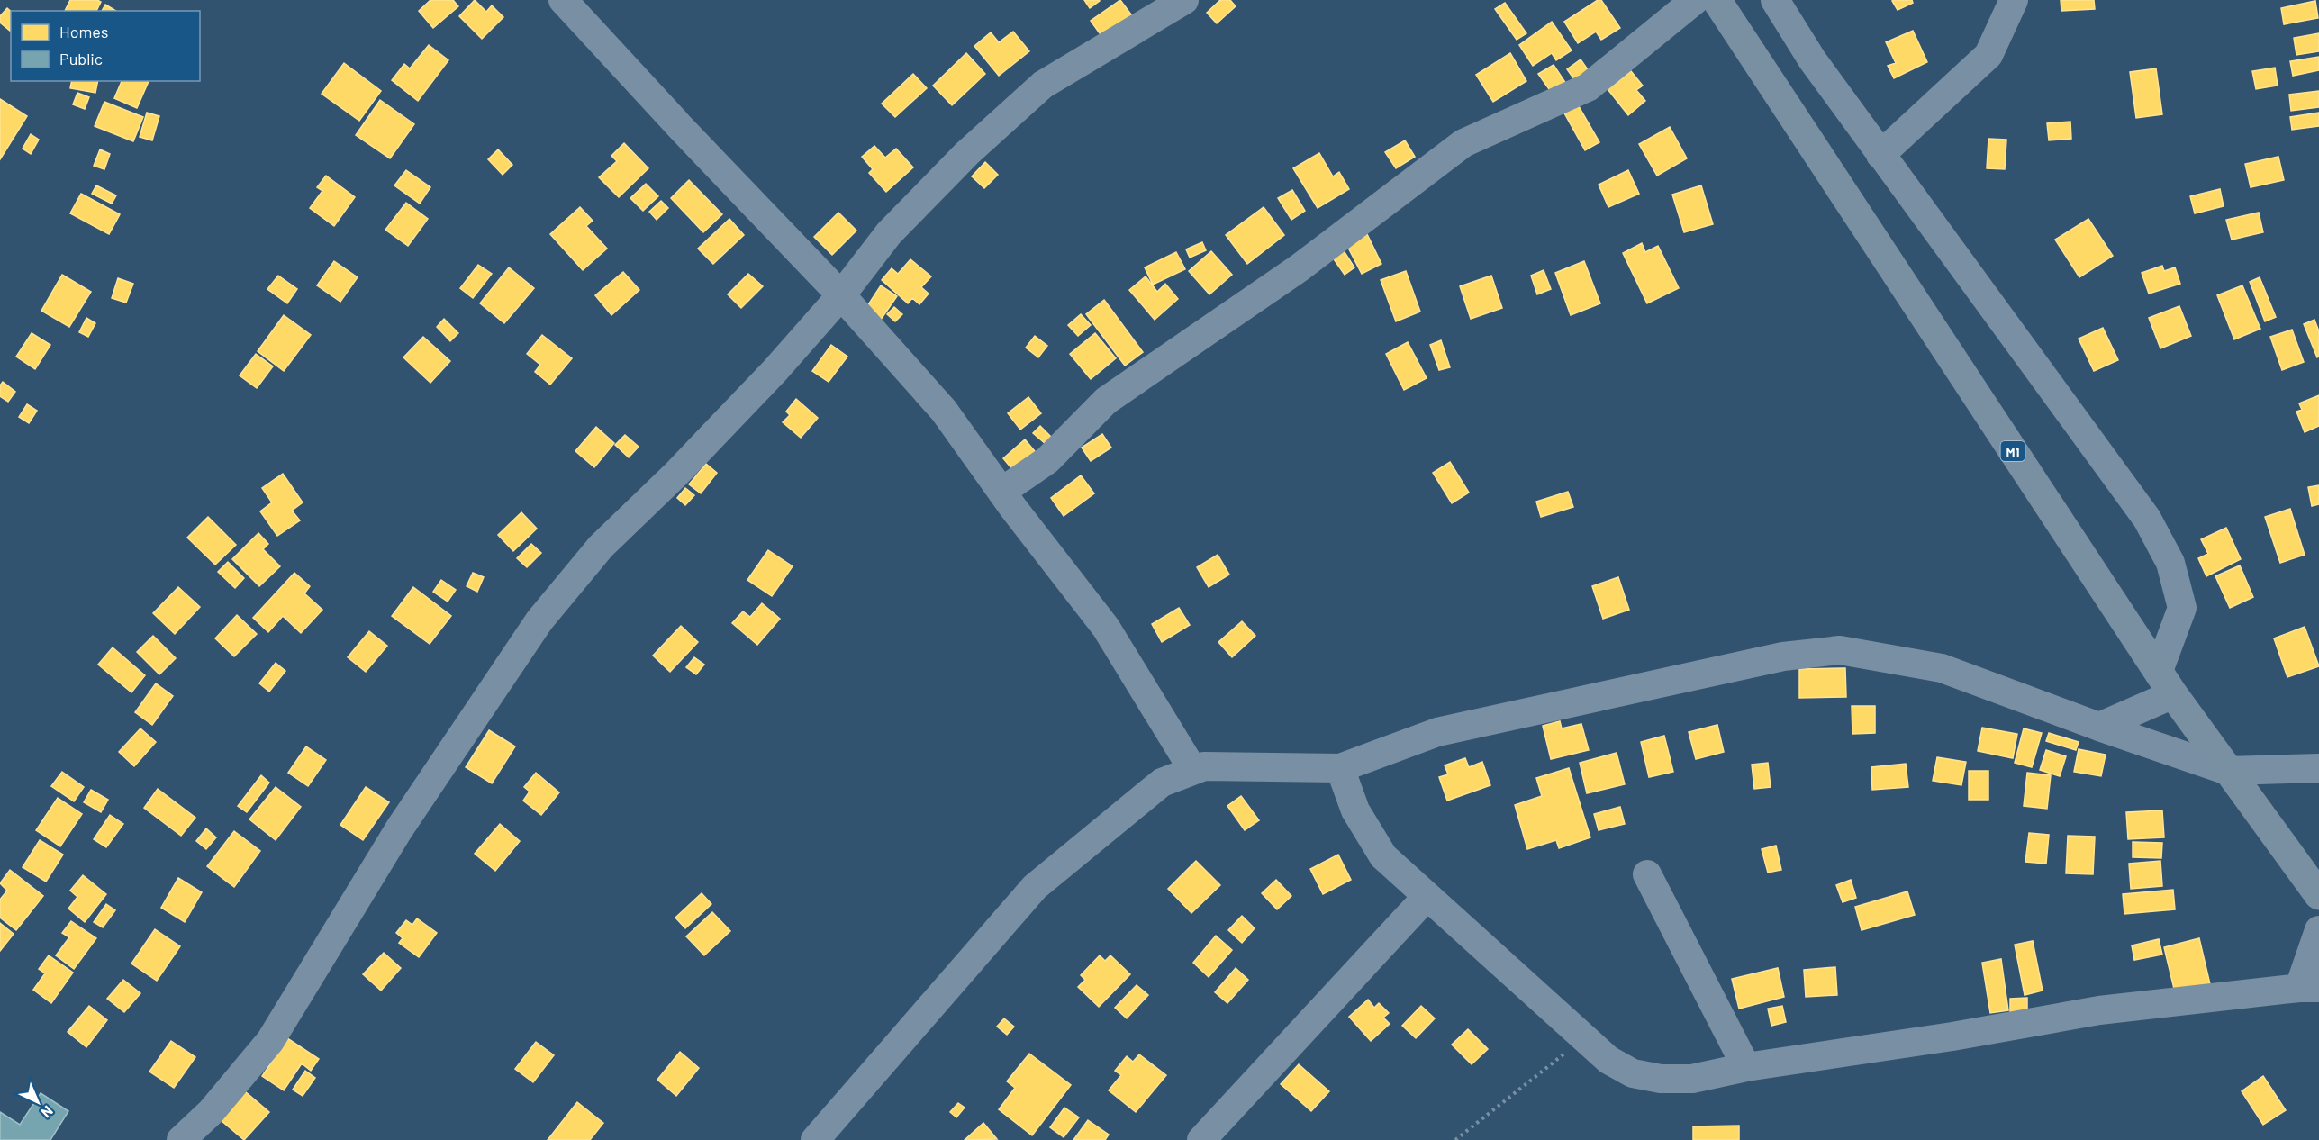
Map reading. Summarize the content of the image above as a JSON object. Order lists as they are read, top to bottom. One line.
{"streets":{"highway":["M1"]},"legend":["Homes","Public"],"north":"bottom right"}
